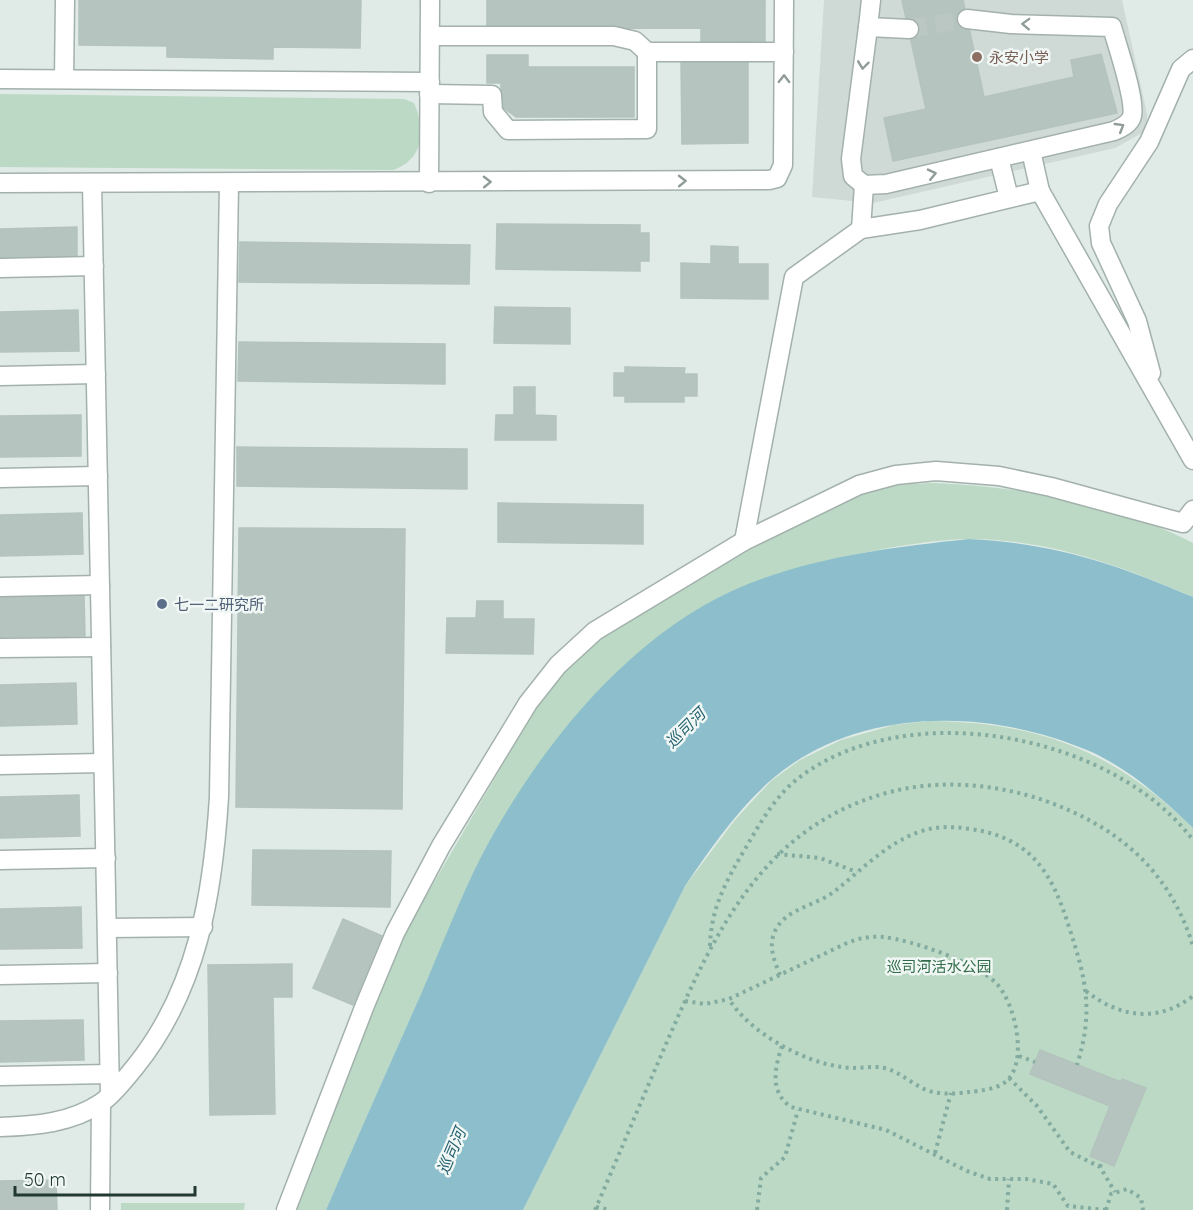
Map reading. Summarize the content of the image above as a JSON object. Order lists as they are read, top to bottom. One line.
{"water":["巡司河"],"parks":["巡司河活水公园"],"places":["永安小学","七一二研究所"],"scale_bar":"50 m"}
